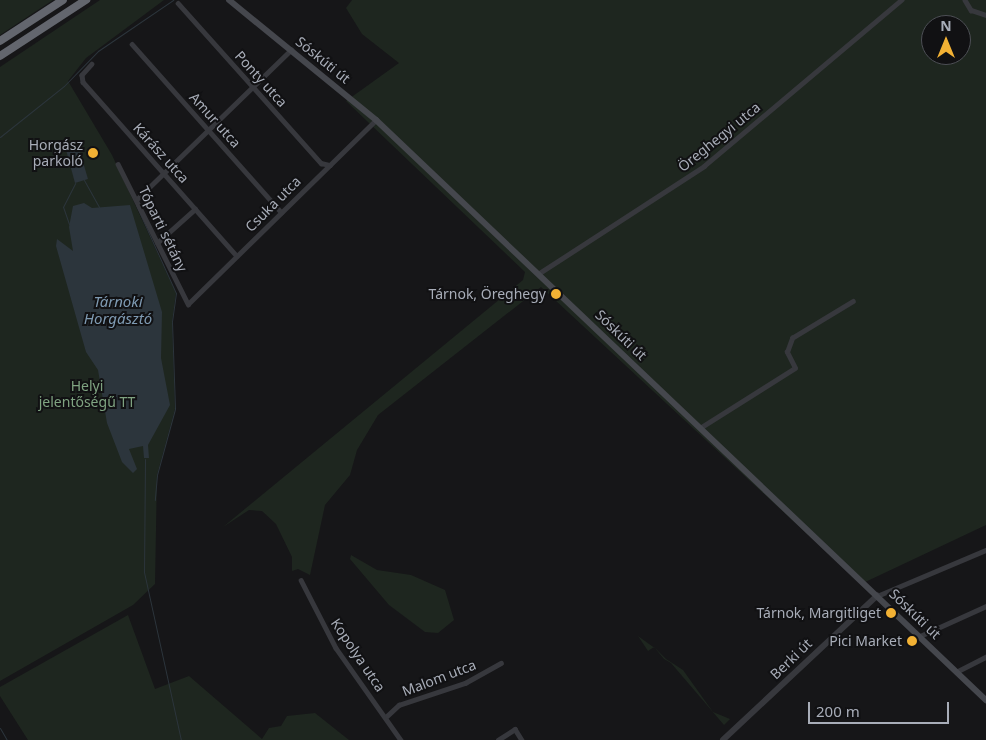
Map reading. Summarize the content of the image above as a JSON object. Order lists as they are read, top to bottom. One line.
{"streets":{"main road":["Sóskúti út"],"street":["Ponty utca","Amur utca","Öreghegyi utca","Kárász utca","Csuka utca","Tóparti sétány","Kopolya utca","Berki út","Malom utca"]},"crossings":[["Sóskúti út","Öreghegyi utca"],["Sóskúti út","Csuka utca"],["Sóskúti út","Berki út"],["Ponty utca","Csuka utca"],["Amur utca","Csuka utca"],["Kárász utca","Csuka utca"],["Csuka utca","Tóparti sétány"],["Kopolya utca","Malom utca"]],"water":["Tárnoki Horgásztó"],"parks":["Helyi jelentőségű TT"],"places":["Horgász parkoló","Tárnok, Öreghegy","Tárnok, Margitliget","Pici Market"],"scale_bar":"200 m","north":"top"}
